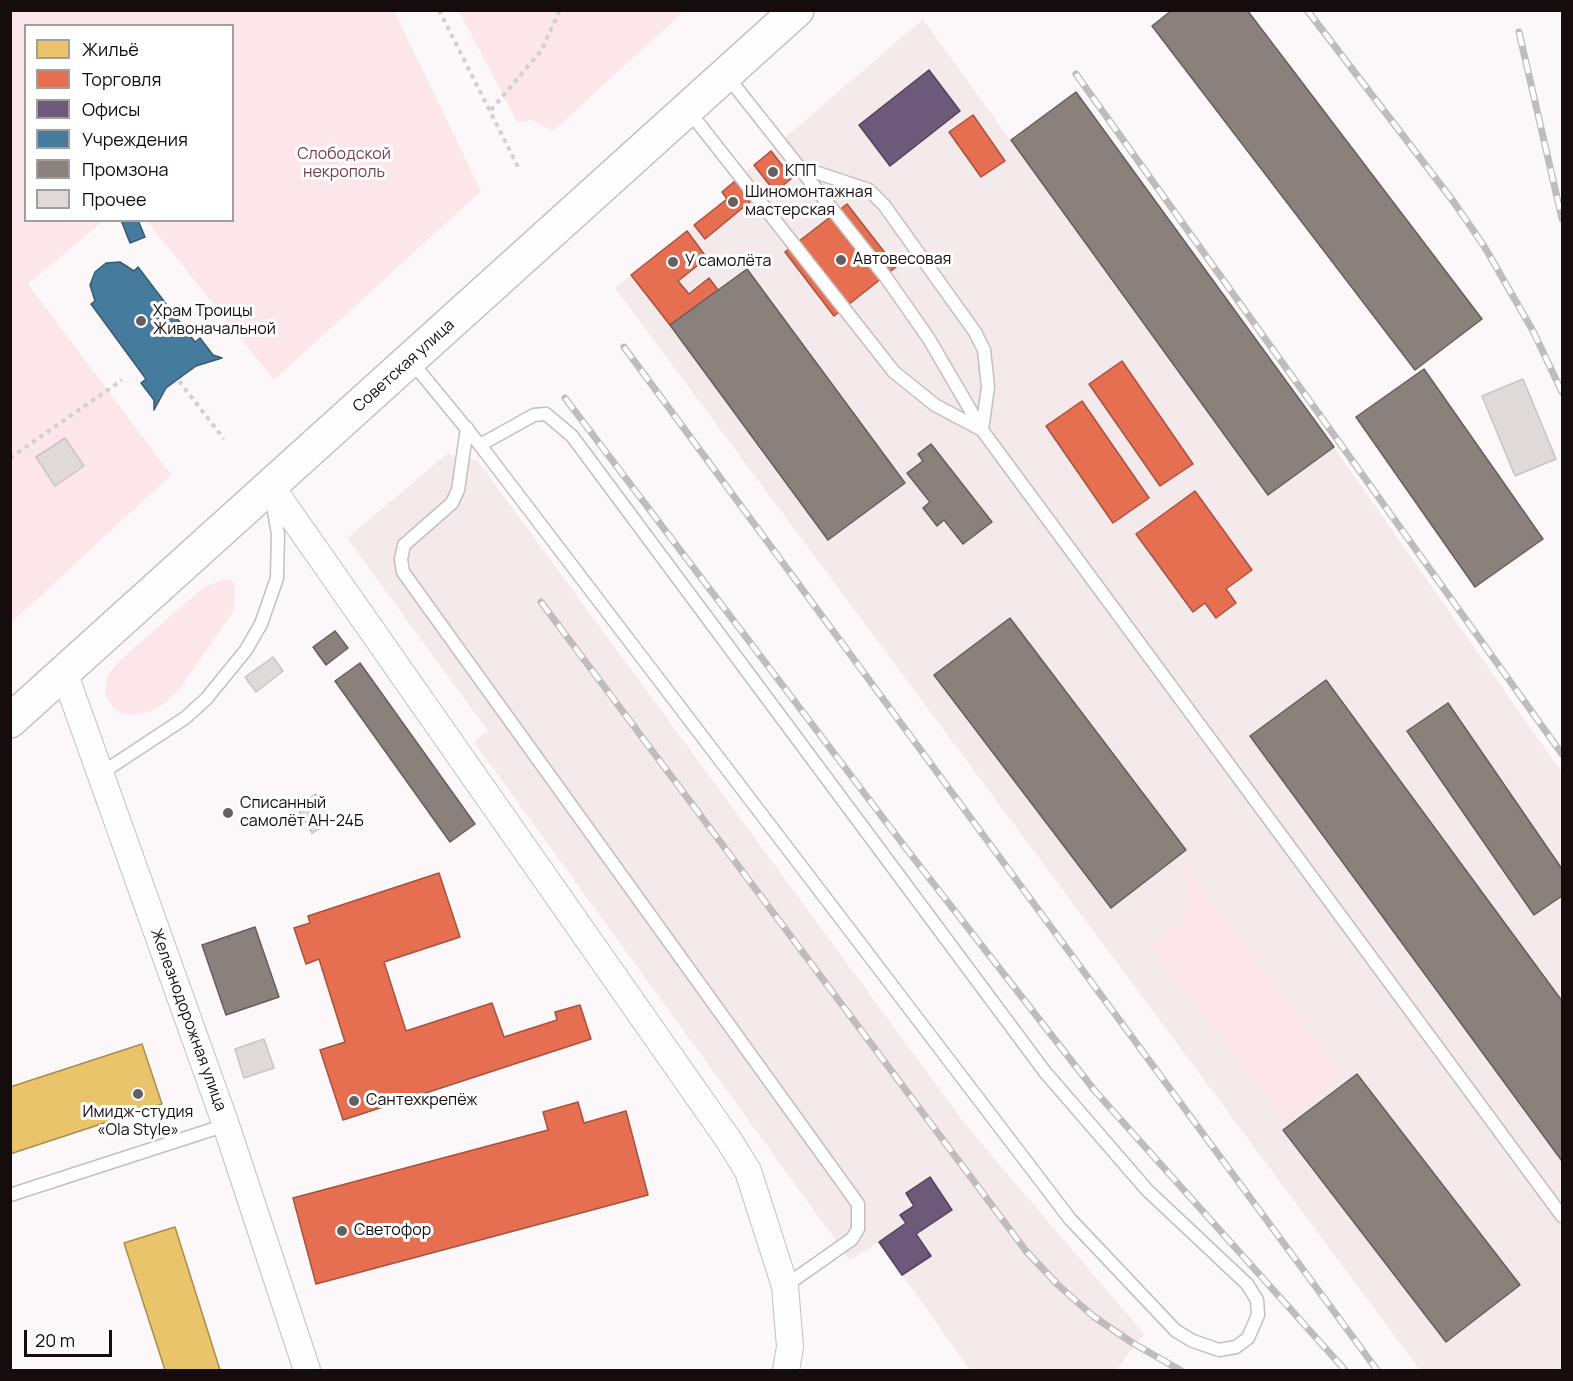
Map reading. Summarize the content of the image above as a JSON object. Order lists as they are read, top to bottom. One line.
{"streets":{"main road":["Советская улица"],"street":["Железнодорожная улица"]},"crossings":[["Советская улица","Железнодорожная улица"]],"parks":["Слободской некрополь"],"places":["КПП","Шиномонтажная мастерская","Автовесовая","У самолёта","Храм Троицы Живоначальной","Списанный самолёт АН-24Б","Имидж-студия «Ola Style»","Сантехкрепёж","Светофор"],"legend":["Жильё","Торговля","Офисы","Учреждения","Промзона","Прочее"],"scale_bar":"20 m"}
